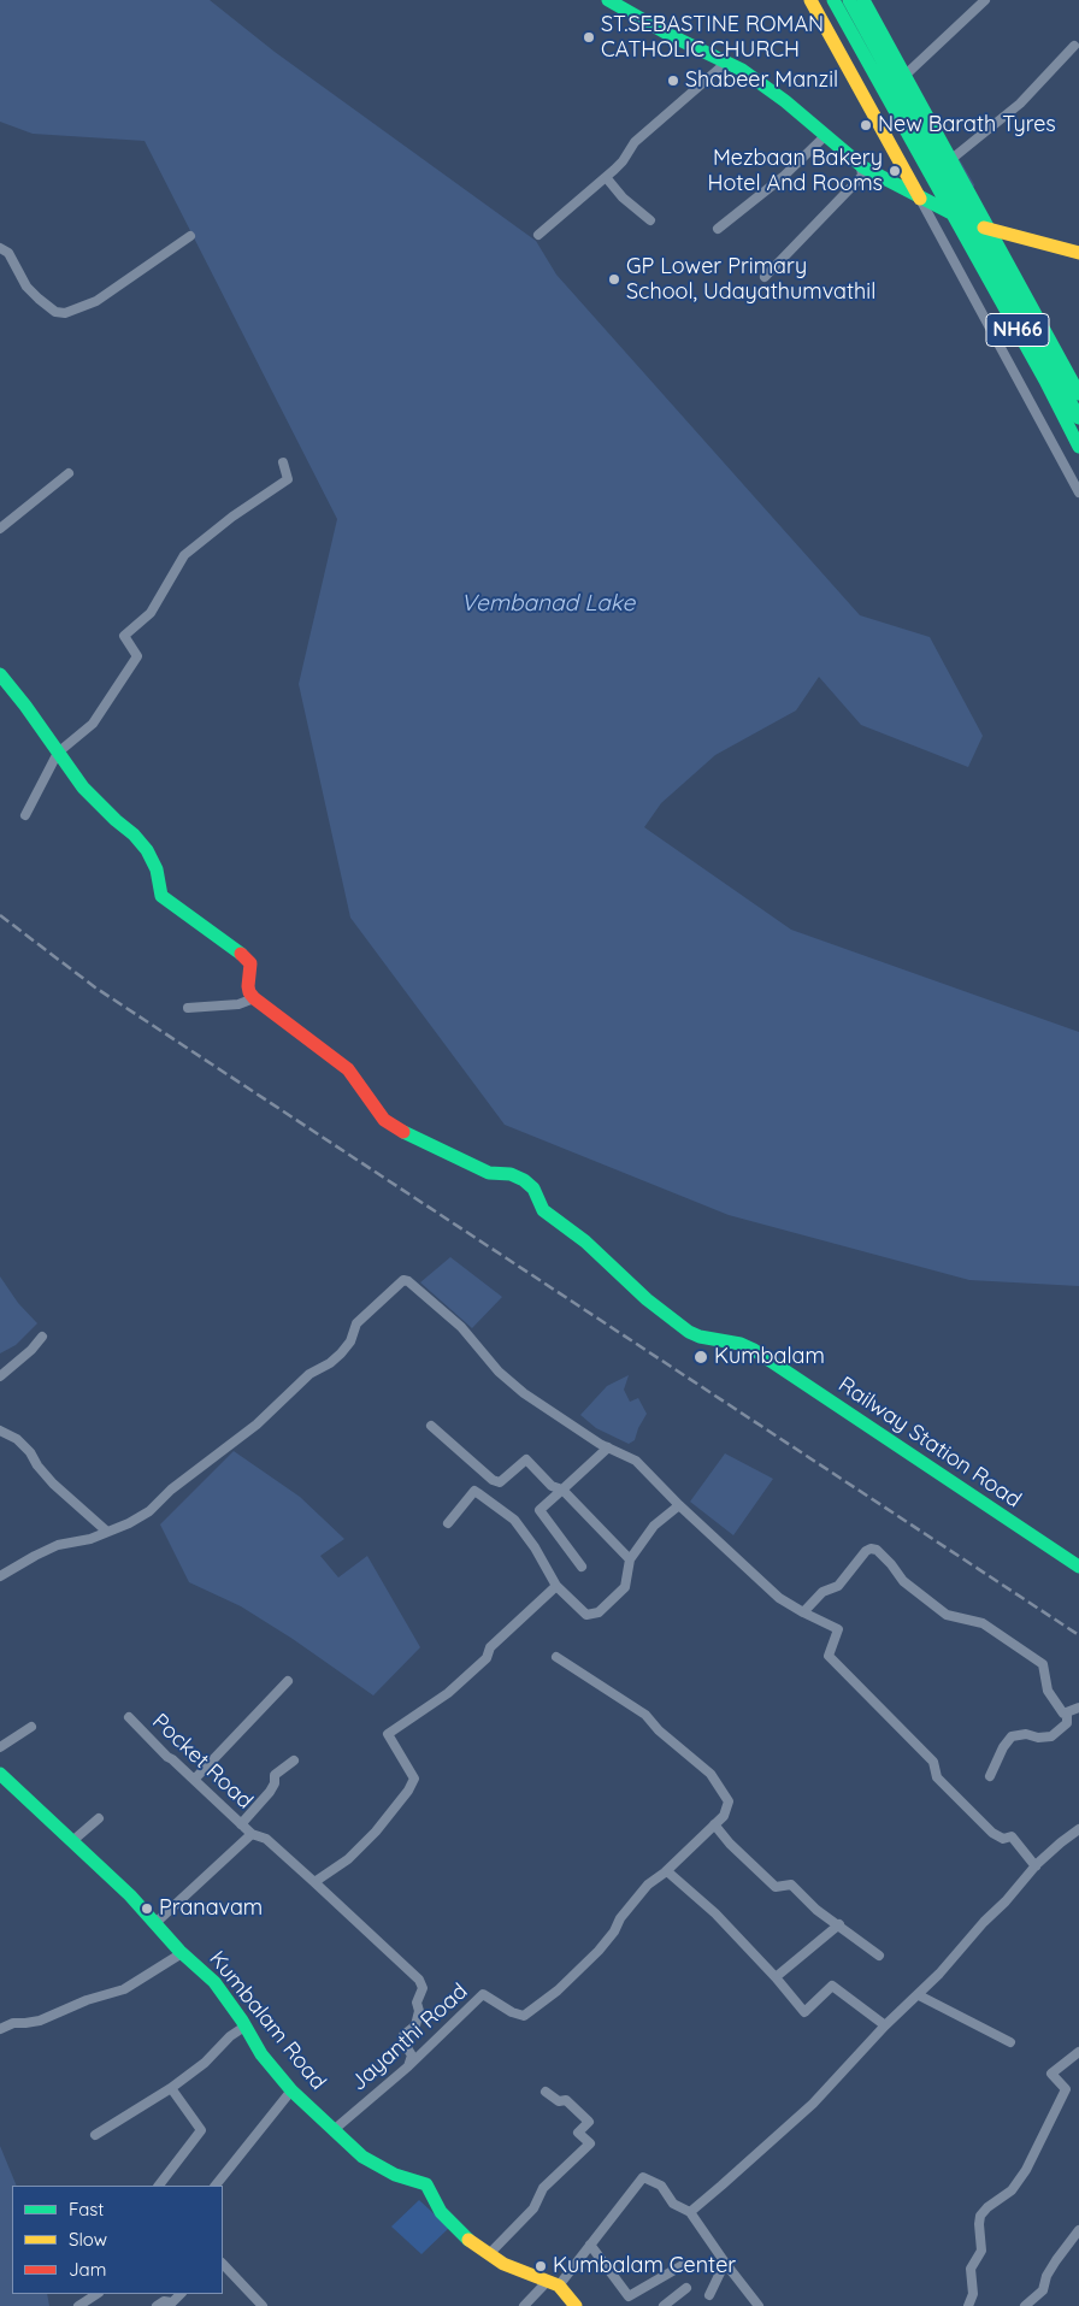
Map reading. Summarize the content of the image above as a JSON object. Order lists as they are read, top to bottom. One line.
{"streets":{"main road":["NH66","Railway Station Road","Kumbalam Road"],"street":["Pocket Road","Jayanthi Road"]},"crossings":[["Pocket Road","Jayanthi Road"],["Kumbalam Road","Jayanthi Road"]],"water":["Vembanad Lake"],"places":["ST.SEBASTINE ROMAN CATHOLIC CHURCH","Shabeer Manzil","New Barath Tyres","Mezbaan Bakery Hotel And Rooms","GP Lower Primary School, Udayathumvathil","Kumbalam","Pranavam","Kumbalam Center"],"legend":["Fast","Slow","Jam"]}
